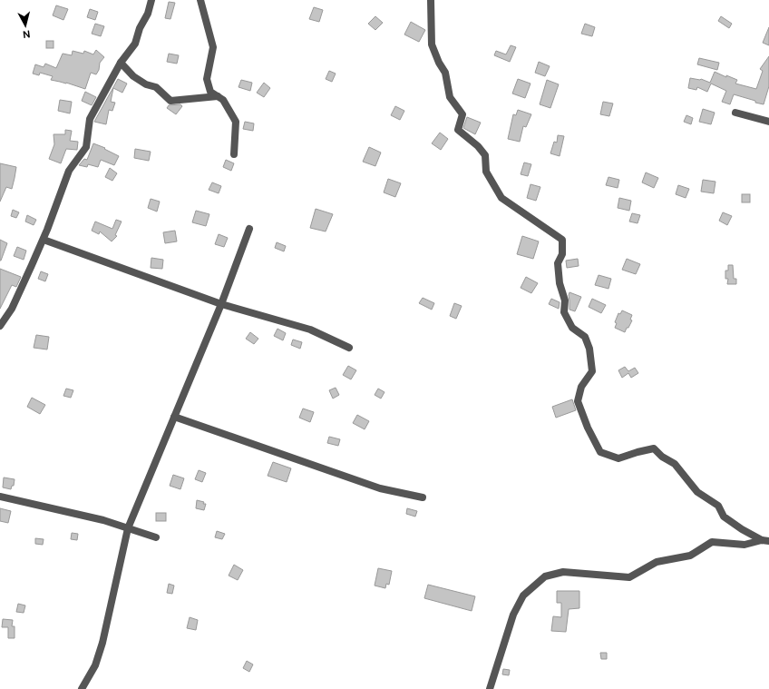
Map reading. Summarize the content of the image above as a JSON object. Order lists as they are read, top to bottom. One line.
{"north":"bottom"}
